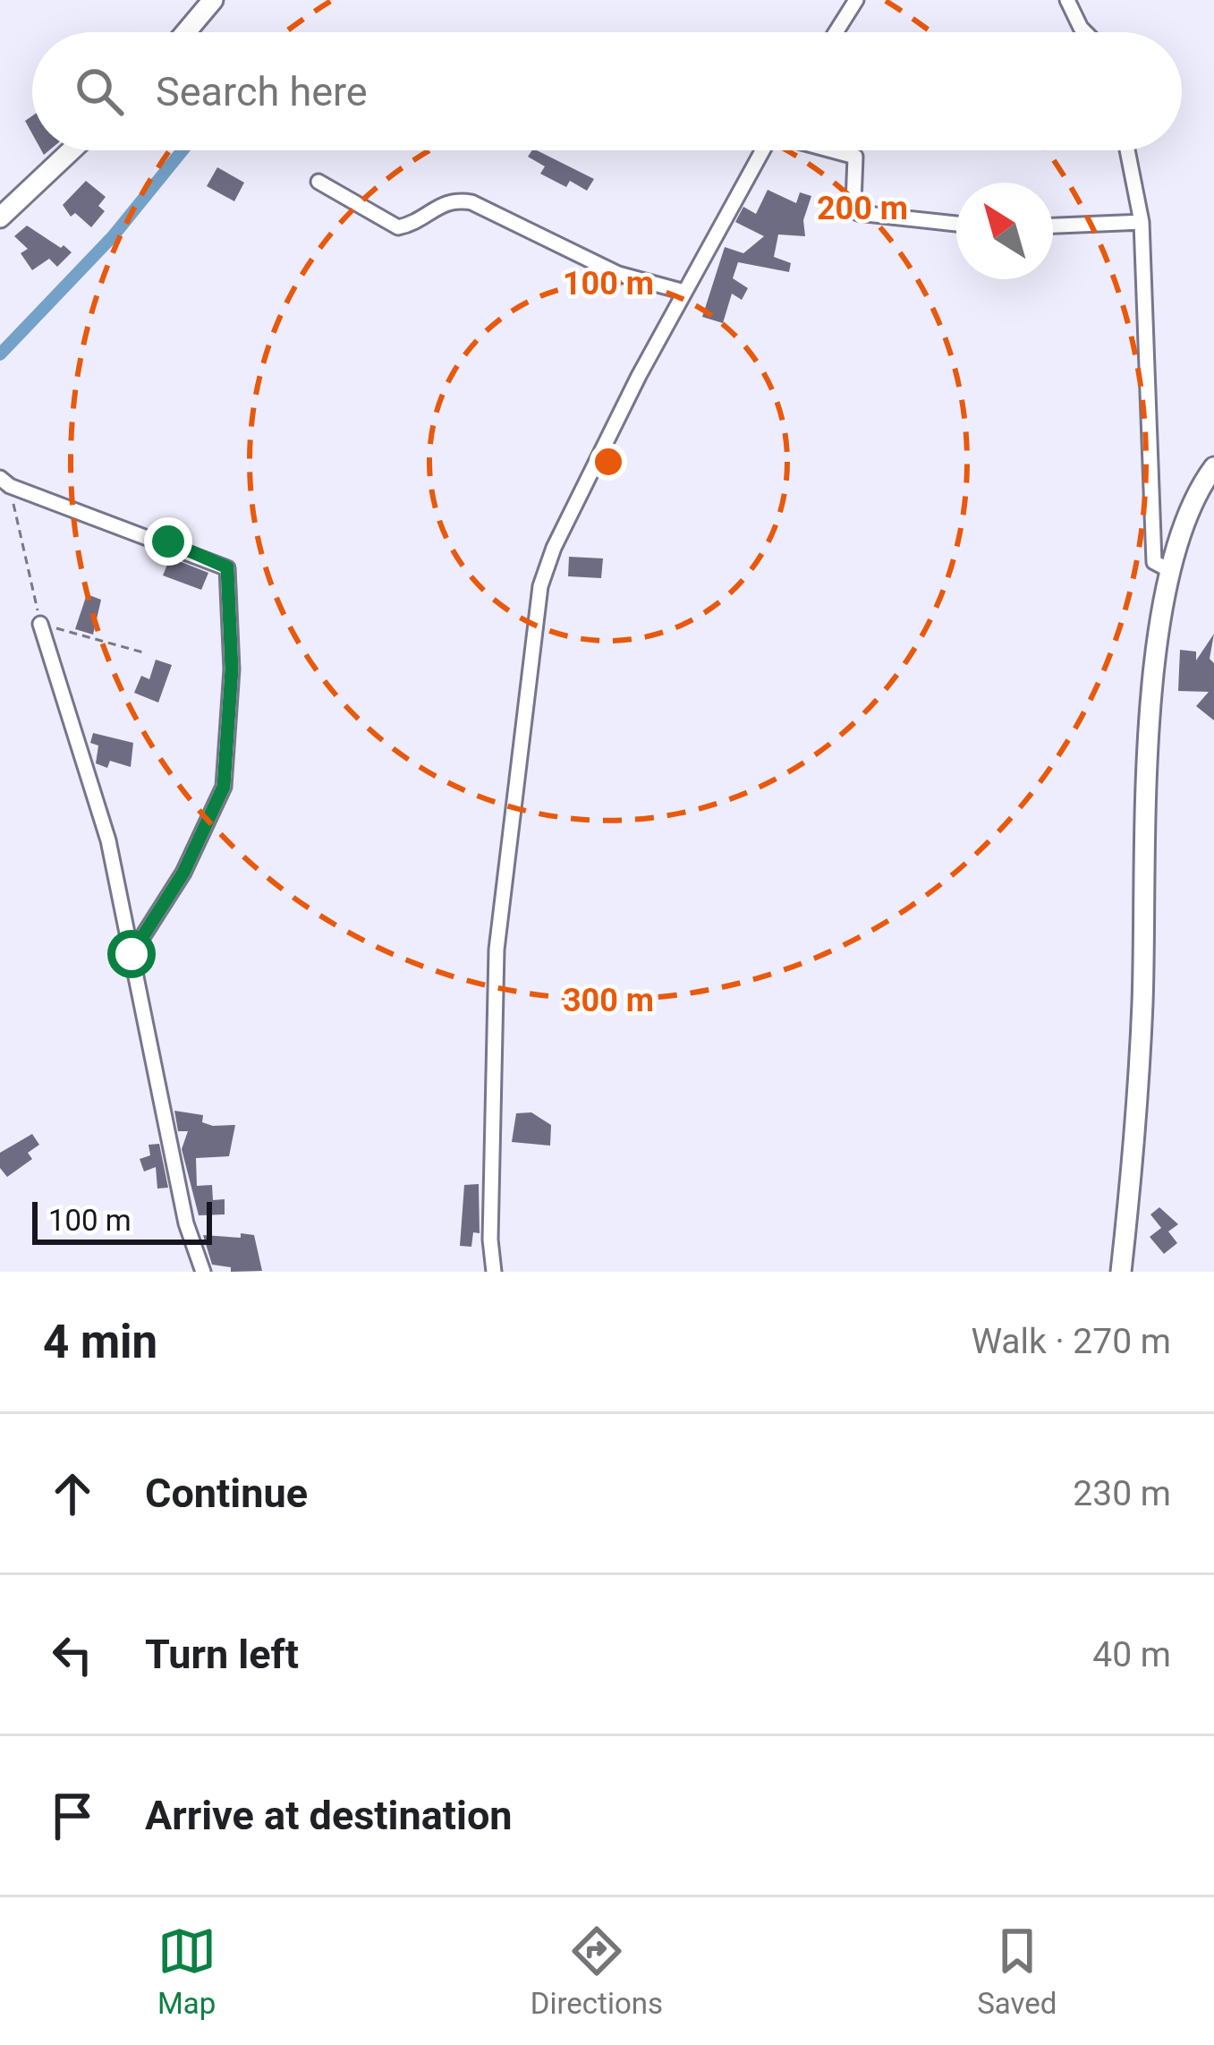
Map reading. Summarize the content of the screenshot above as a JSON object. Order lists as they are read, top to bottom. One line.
{"scale_bar":"100 m","north":"top left","page":{"search":"Search here","scale":"100 m","heading":["4 min","Walk · 270 m"],"list":[["Continue","230 m"],["Turn left","40 m"],"Arrive at destination"],"nav":["Map","Directions","Saved"]},"rings":["200 m","100 m","300 m"]}
